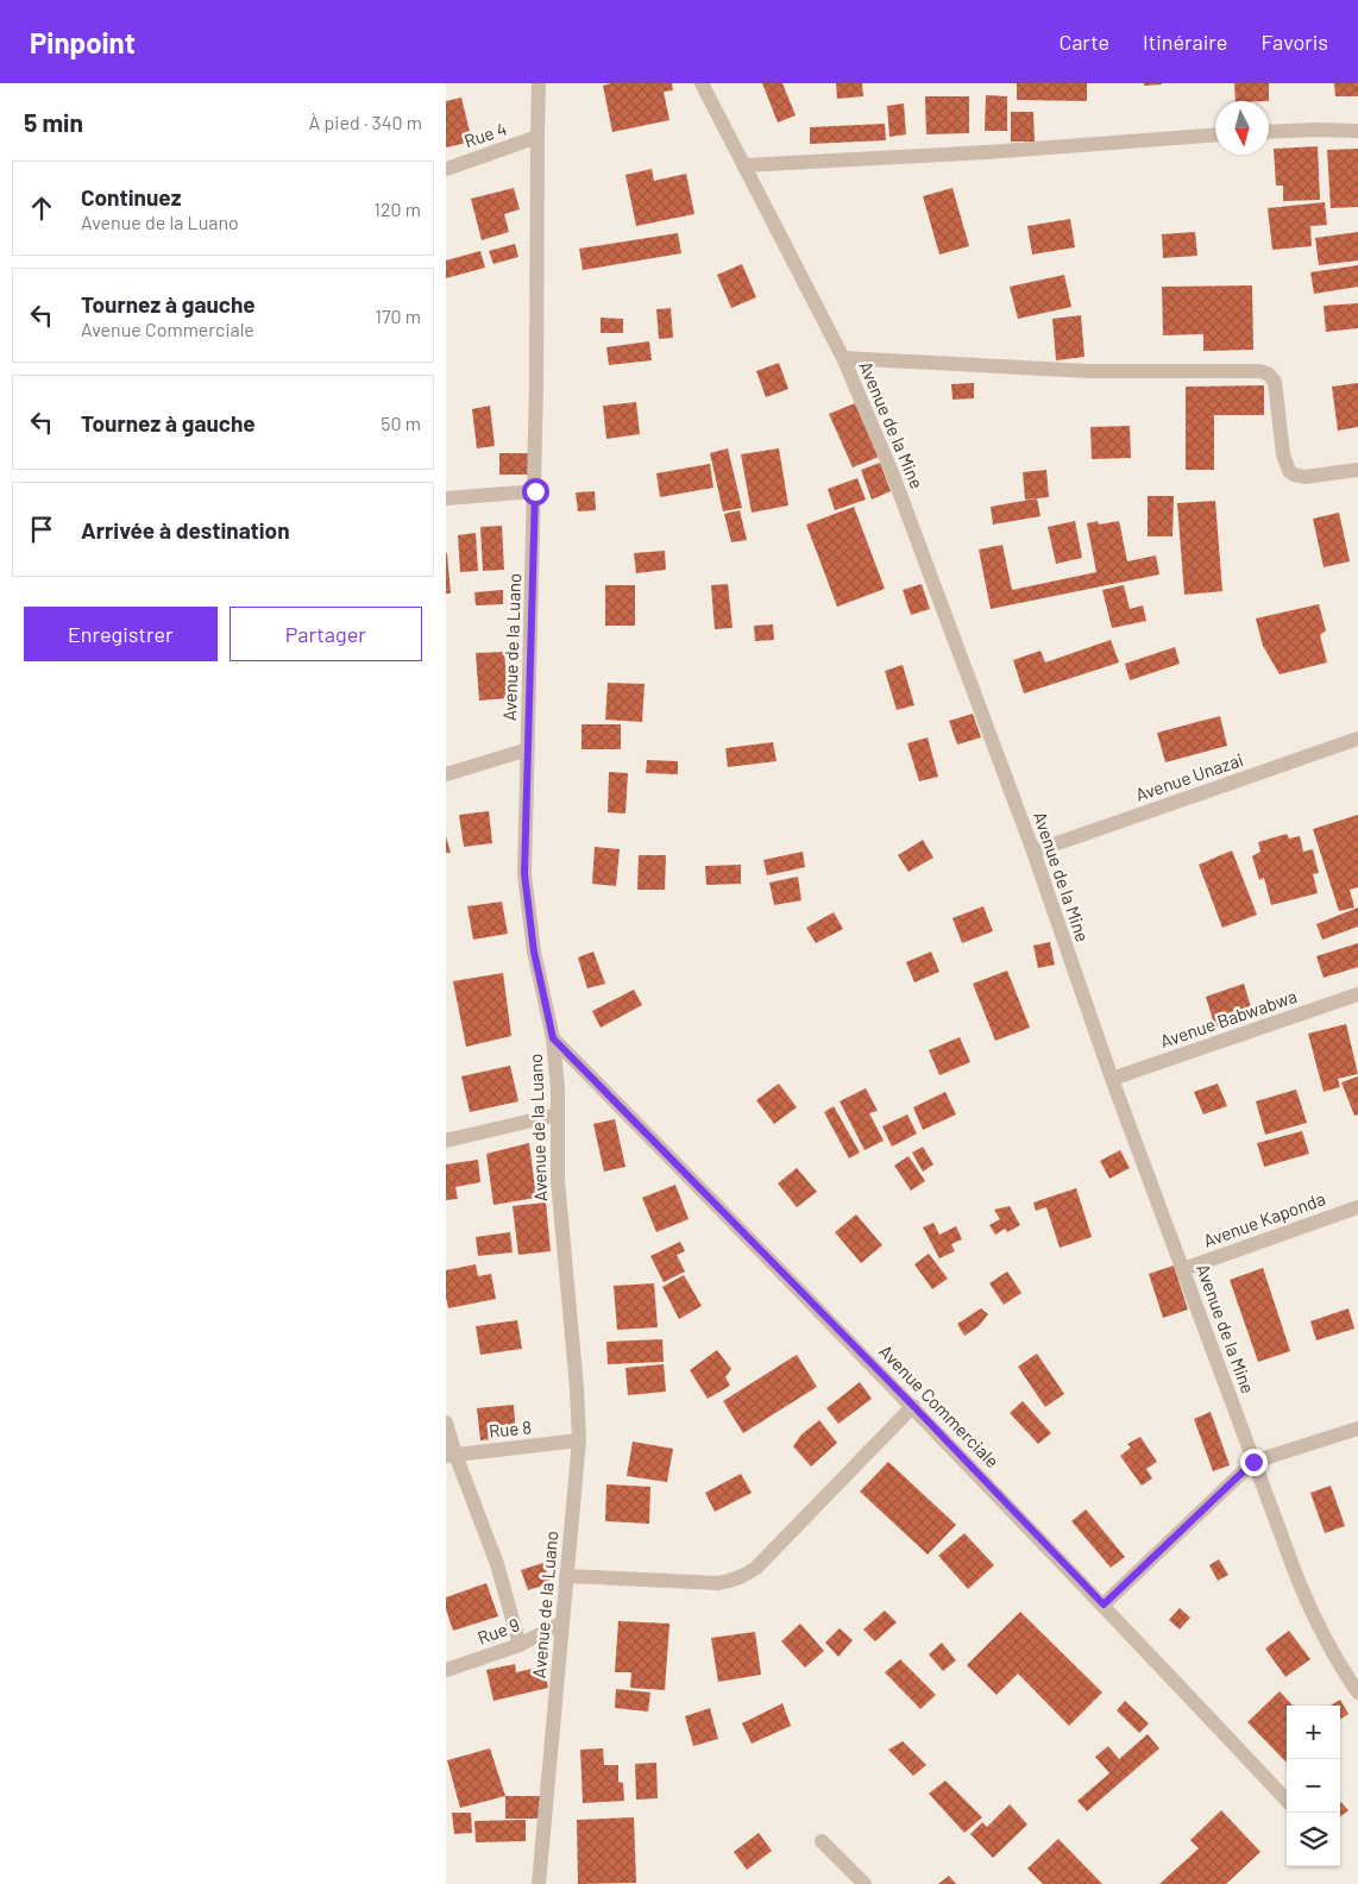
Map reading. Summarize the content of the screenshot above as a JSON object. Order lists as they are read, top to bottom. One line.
{"streets":{"street":["Rue 4","Avenue de la Mine","Avenue de la Luano","Avenue Unazai","Avenue Babwabwa","Avenue Kaponda","Avenue Commerciale","Rue 8","Rue 9"]},"crossings":[["Rue 4","Avenue de la Luano"],["Avenue de la Mine","Avenue Unazai"],["Avenue de la Mine","Avenue Babwabwa"],["Avenue de la Mine","Avenue Kaponda"],["Avenue de la Luano","Avenue Commerciale"],["Avenue de la Luano","Rue 8"],["Avenue de la Luano","Rue 9"]],"north":"bottom","page":{"header":"Pinpoint","nav":["Carte","Itinéraire","Favoris"],"heading":["5 min","À pied · 340 m"],"list":[["Continuez","Avenue de la Luano","120 m"],["Tournez à gauche","Avenue Commerciale","170 m"],["Tournez à gauche","50 m"],"Arrivée à destination"],"buttons":["Enregistrer","Partager"],"map_buttons":["+","−"]}}
